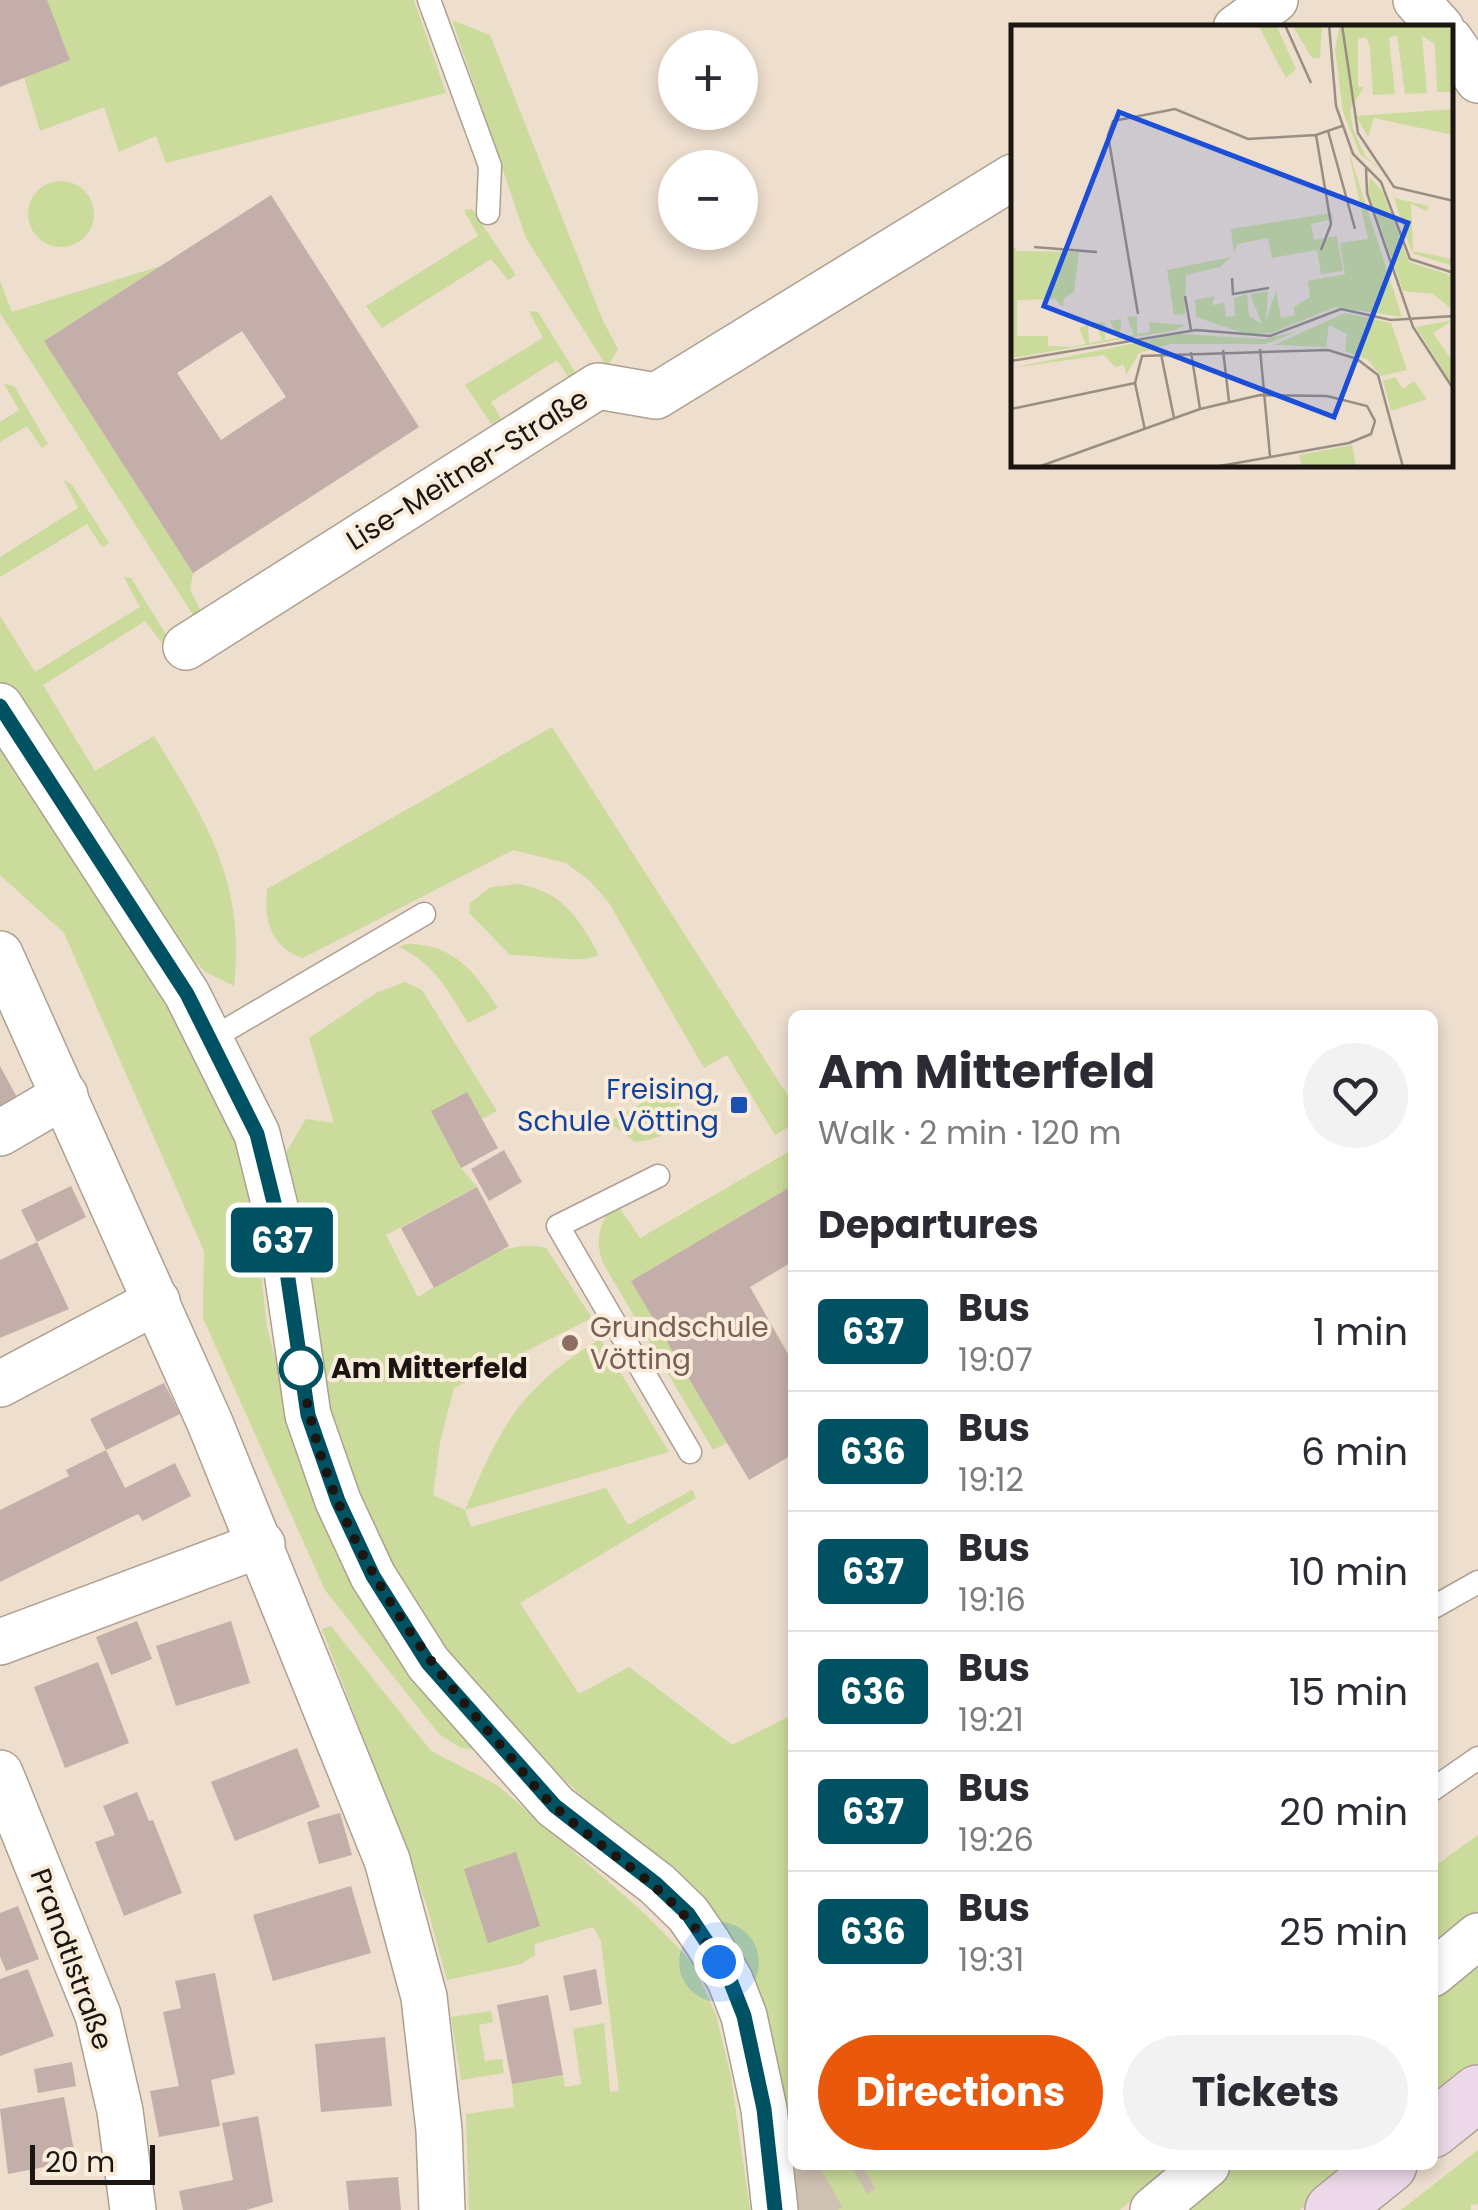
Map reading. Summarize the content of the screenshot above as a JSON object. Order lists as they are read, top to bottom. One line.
{"streets":{"street":["Lise-Meitner-Straße","Prandtlstraße"]},"places":{"transit":["Freising, Schule Vötting"],"other":["Grundschule Vötting","Am Mitterfeld"]},"lines":["bus line 637"],"scale_bar":"20 m","page":{"on_map":"637","map_buttons":["+","−"],"heading":[["Am Mitterfeld","Walk · 2 min · 120 m"],"Departures"],"list":[{"mark":"637","name":"Bus","note":"19:07","value":"1 min"},{"mark":"636","name":"Bus","note":"19:12","value":"6 min"},{"mark":"637","name":"Bus","note":"19:16","value":"10 min"},{"mark":"636","name":"Bus","note":"19:21","value":"15 min"},{"mark":"637","name":"Bus","note":"19:26","value":"20 min"},{"mark":"636","name":"Bus","note":"19:31","value":"25 min"}],"buttons":["Directions","Tickets"],"scale":"20 m"}}
